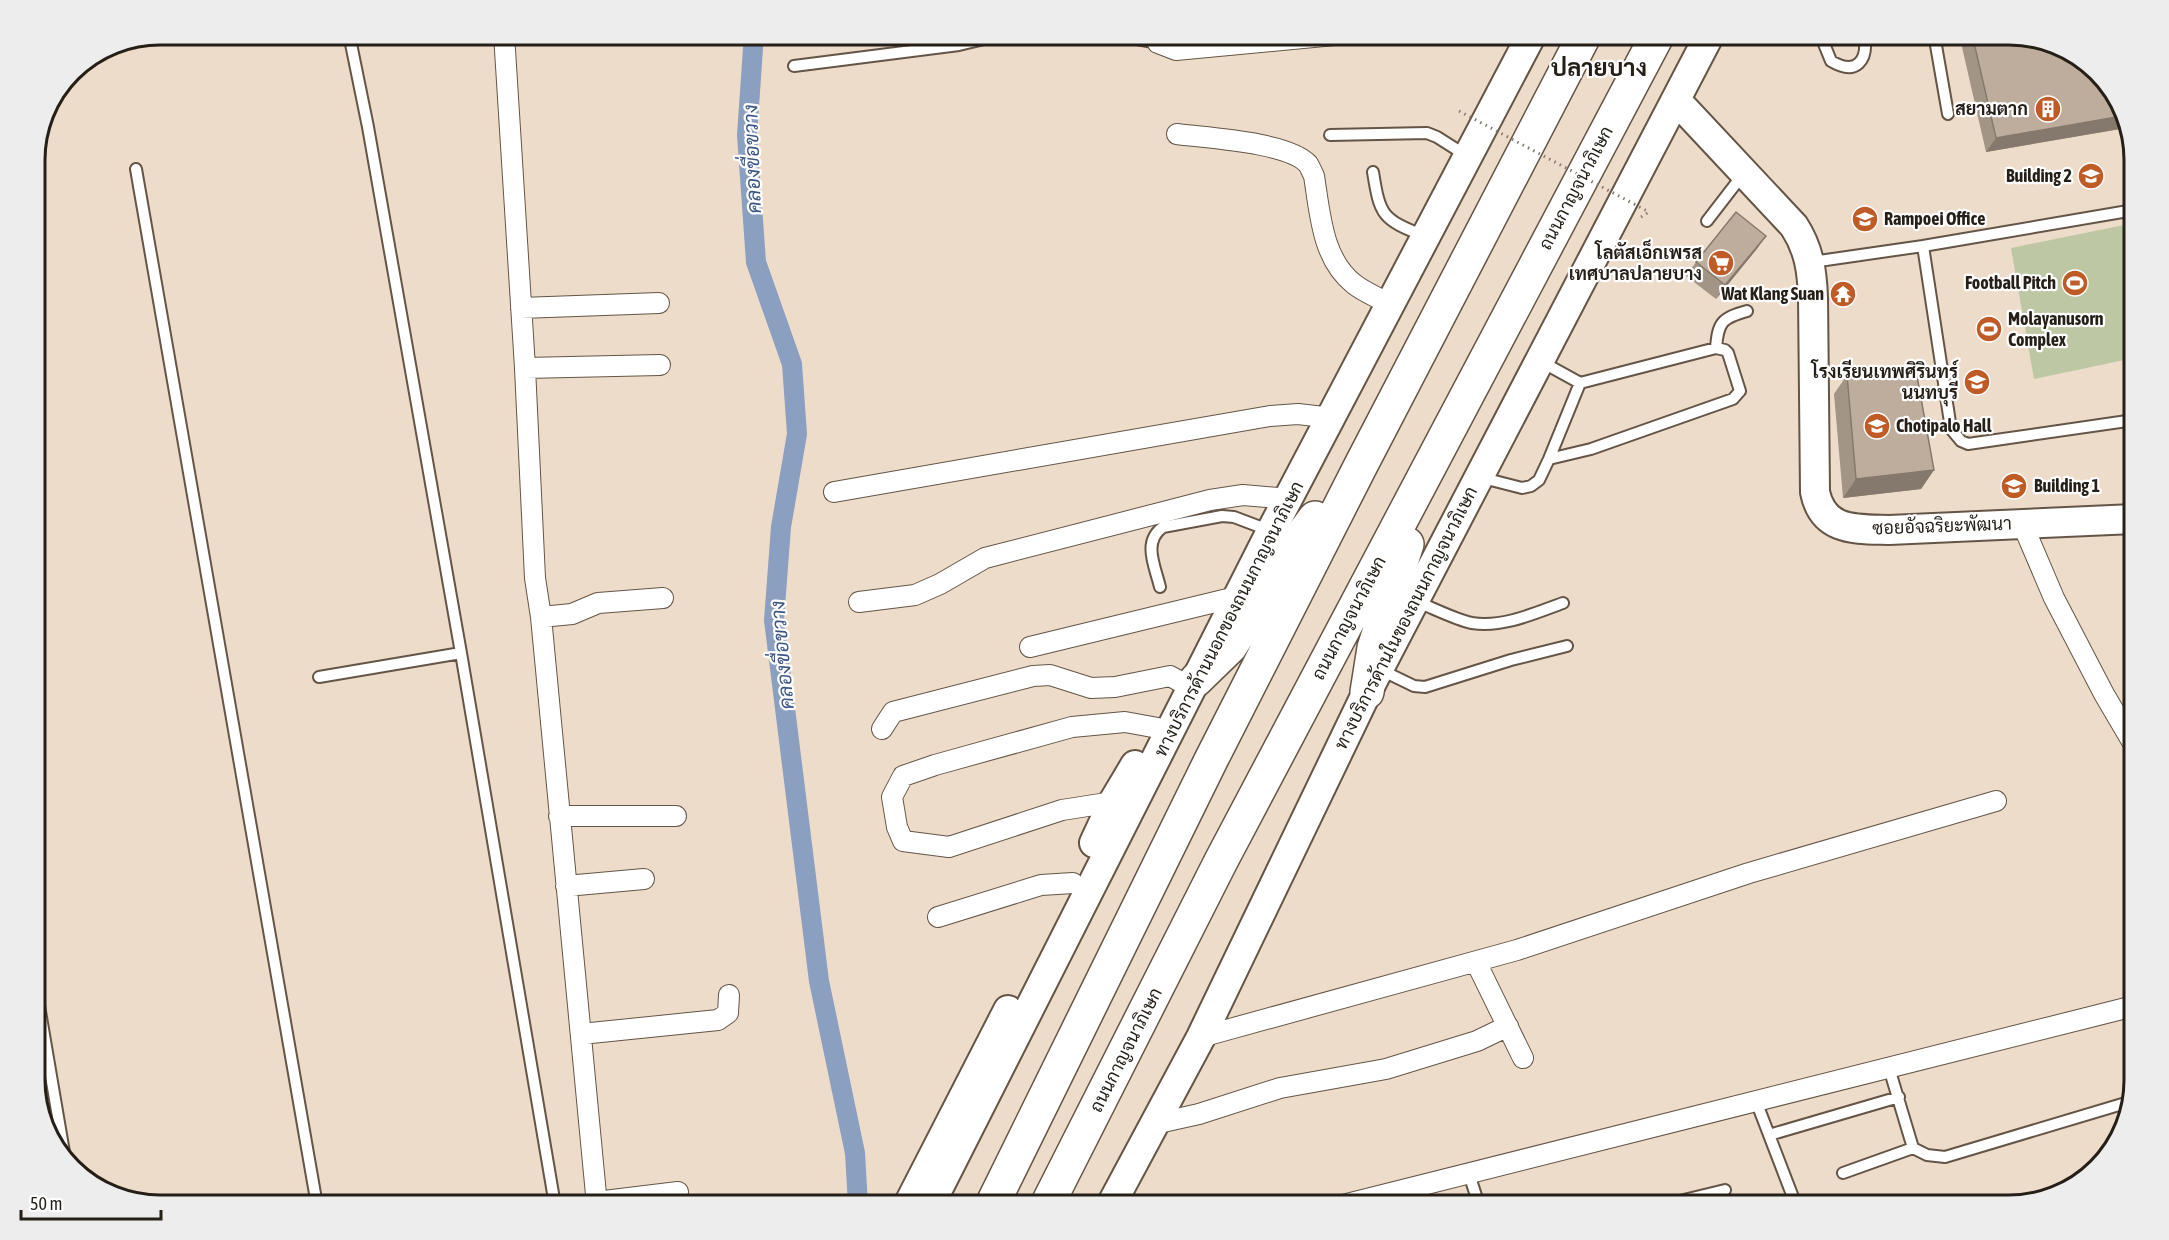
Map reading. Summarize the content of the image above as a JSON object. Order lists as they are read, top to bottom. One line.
{"streets":{"highway":["ถนนกาญจนาภิเษก"],"main road":["ซอยอัจฉริยะพัฒนา","ทางบริการด้านในของถนนกาญจนาภิเษก","ทางบริการด้านนอกของถนนกาญจนาภิเษก"]},"crossings":[["ซอยอัจฉริยะพัฒนา","ทางบริการด้านในของถนนกาญจนาภิเษก"]],"districts":["ปลายบาง"],"water":["คลองขื่อขวาง"],"places":{"building":["สยามตาก"],"school or university":["Building 2","Rampoei Office","โรงเรียนเทพศิรินทร์ นนทบุรี","Chotipalo Hall","Building 1"],"supermarket":["โลตัสเอ็กเพรส เทศบาลปลายบาง"],"sports":["Football Pitch","Molayanusorn Complex"],"temple":["Wat Klang Suan"]},"scale_bar":"50 m"}
